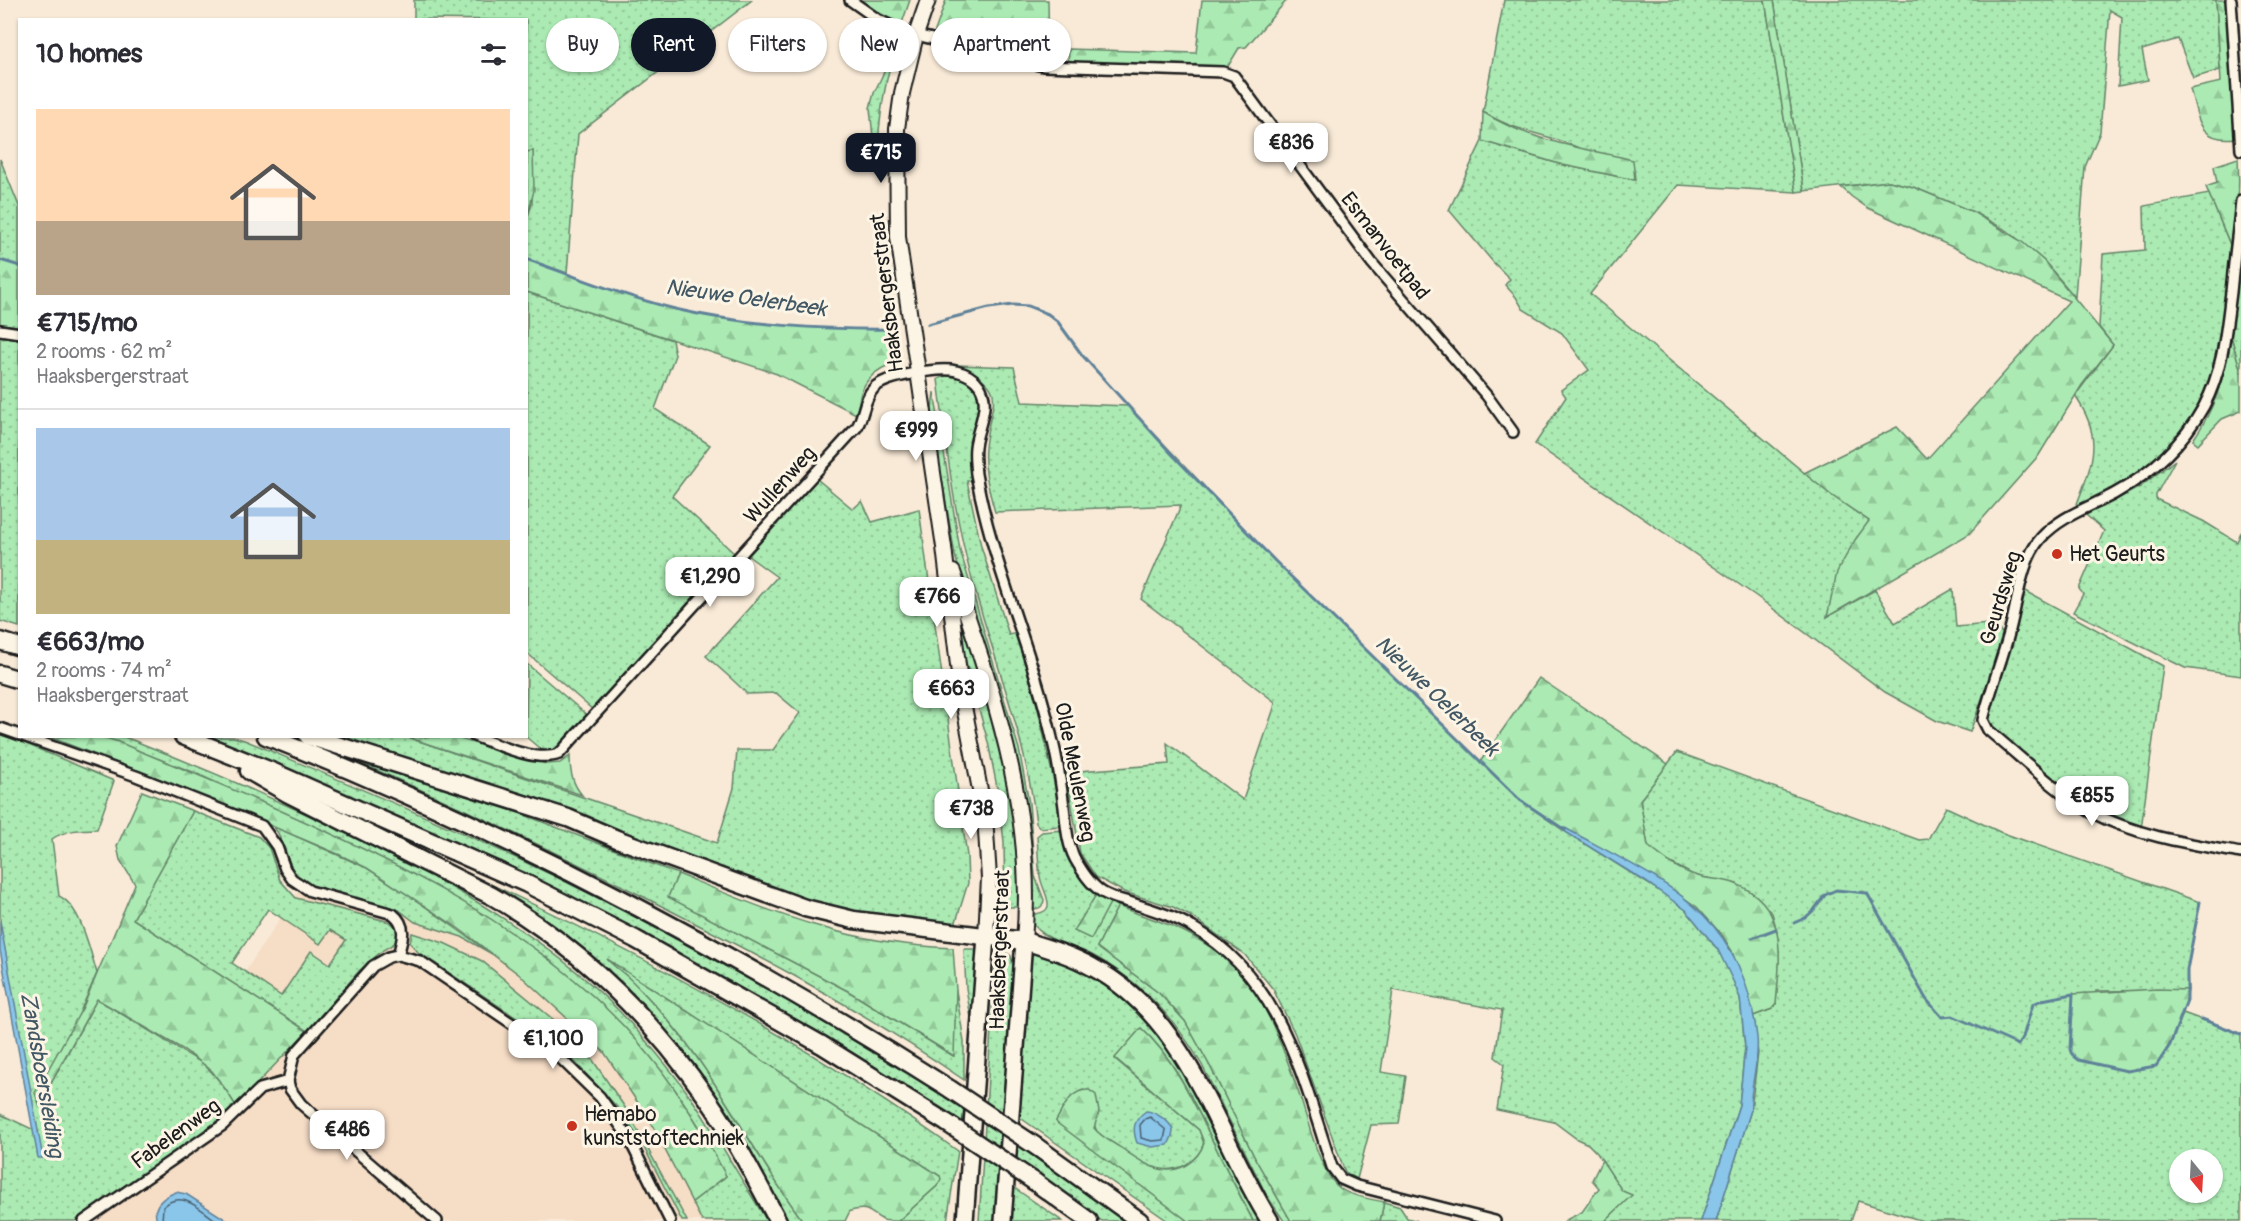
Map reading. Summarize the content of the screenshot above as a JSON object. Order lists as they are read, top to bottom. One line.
{"streets":{"main road":["Haaksbergerstraat"],"street":["Esmanvoetpad","Wullenweg","Geurdsweg","Olde Meulenweg","Fabelenweg"]},"crossings":[["Haaksbergerstraat","Wullenweg"],["Haaksbergerstraat","Olde Meulenweg"],["Wullenweg","Olde Meulenweg"]],"water":["Nieuwe Oelerbeek","Zandsboersleiding"],"places":["Het Geurts","Hemabo kunststoftechniek"],"north":"bottom","page":{"chip":["Buy","Rent","Filters","New","Apartment"],"heading":"10 homes","list":[{"name":"€715/mo","note":"2 rooms · 62 m² · Haaksbergerstraat"},{"name":"€663/mo","note":"2 rooms · 74 m² · Haaksbergerstraat"}],"price":["€836","€715","€999","€1,290","€766","€663","€855","€738","€1,100","€486"]}}
